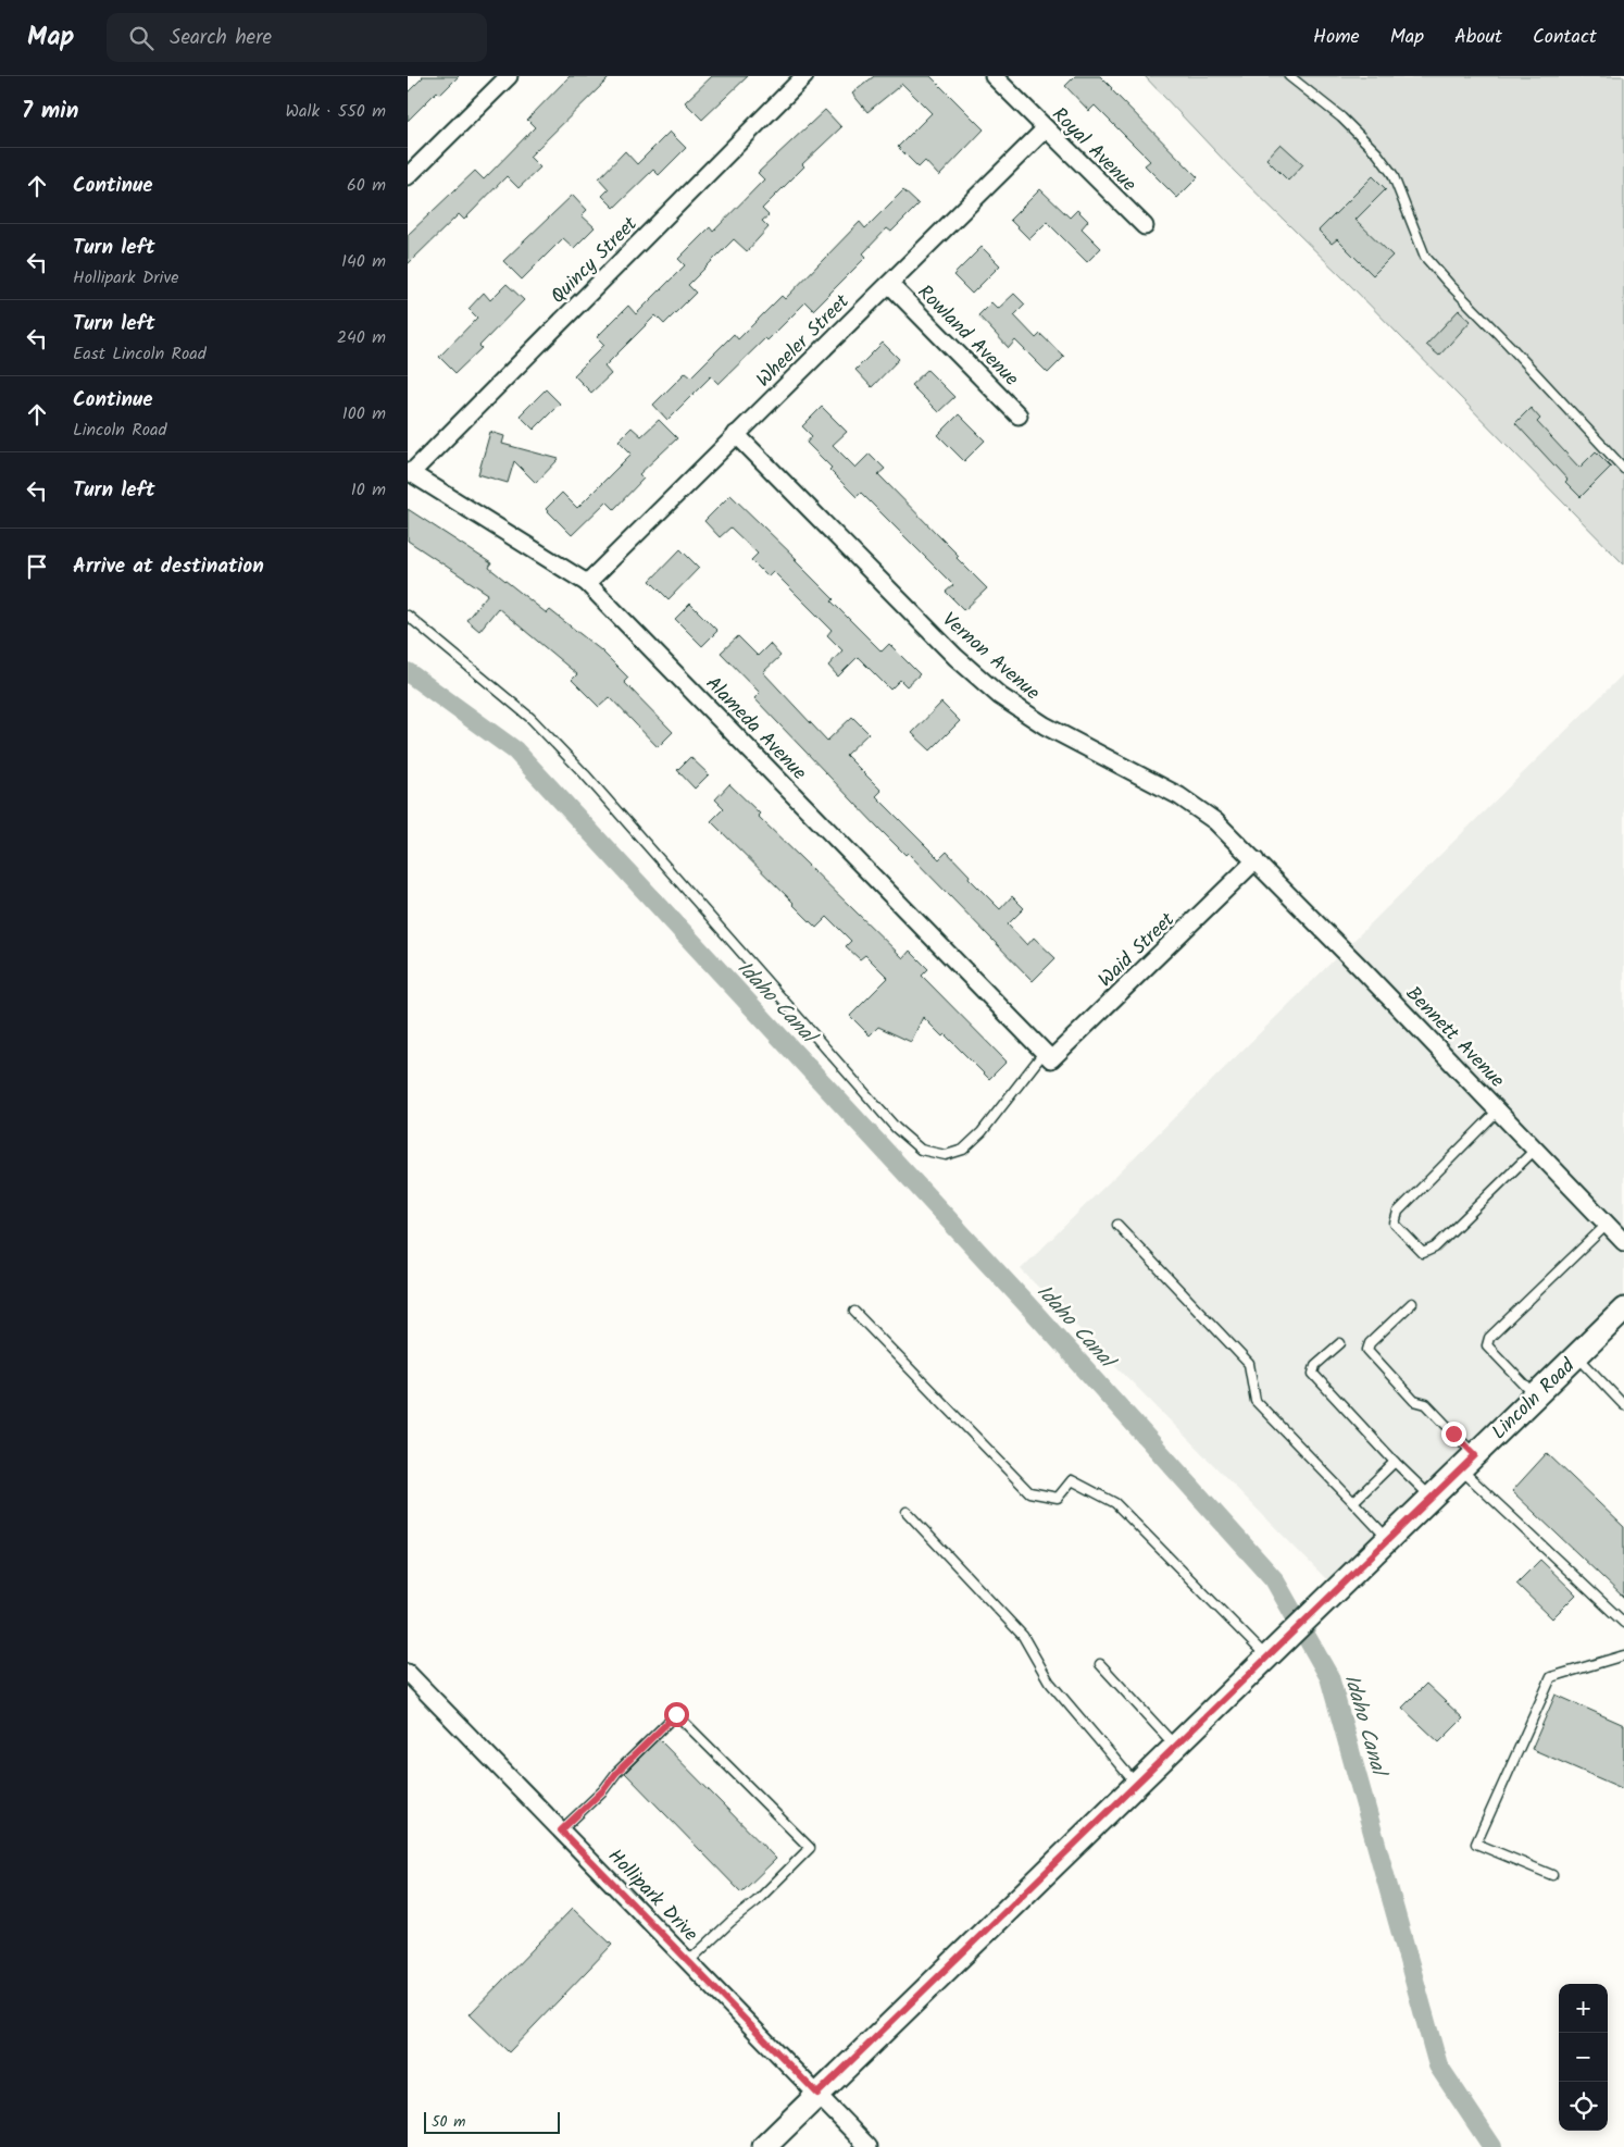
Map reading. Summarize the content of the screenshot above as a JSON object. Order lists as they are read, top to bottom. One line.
{"streets":{"main road":["Lincoln Road"],"street":["Royal Avenue","Quincy Street","Rowland Avenue","Wheeler Street","Vernon Avenue","Alameda Avenue","Waid Street","Bennett Avenue","Hollipark Drive"]},"crossings":[["Royal Avenue","Wheeler Street"],["Quincy Street","Alameda Avenue"],["Rowland Avenue","Wheeler Street"],["Wheeler Street","Vernon Avenue"],["Wheeler Street","Alameda Avenue"],["Vernon Avenue","Waid Street"],["Vernon Avenue","Bennett Avenue"],["Alameda Avenue","Waid Street"],["Waid Street","Bennett Avenue"],["Lincoln Road","Hollipark Drive"]],"water":["Idaho Canal"],"scale_bar":"50 m","page":{"header":"Map","search":"Search here","nav":["Home","Map","About","Contact"],"heading":["7 min","Walk · 550 m"],"list":[["Continue","60 m"],["Turn left","Hollipark Drive","140 m"],["Turn left","East Lincoln Road","240 m"],["Continue","Lincoln Road","100 m"],["Turn left","10 m"],"Arrive at destination"],"map_buttons":["+","−"],"scale":"50 m"}}
